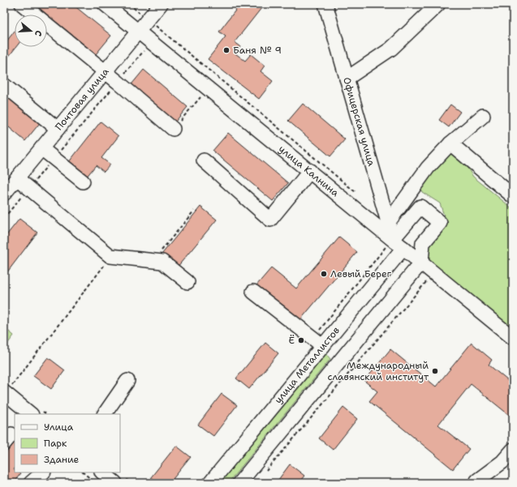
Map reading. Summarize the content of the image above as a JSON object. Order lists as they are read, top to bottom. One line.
{"streets":{"street":["Почтовая улица","Офицерская улица","улица Калнина","улица Металлистов"]},"crossings":[["Почтовая улица","улица Калнина"],["Офицерская улица","улица Калнина"],["улица Калнина","улица Металлистов"]],"places":["Баня № 9","Левый Берег","Ё","Международный славянский институт"],"legend":["Улица","Парк","Здание"],"north":"right"}
